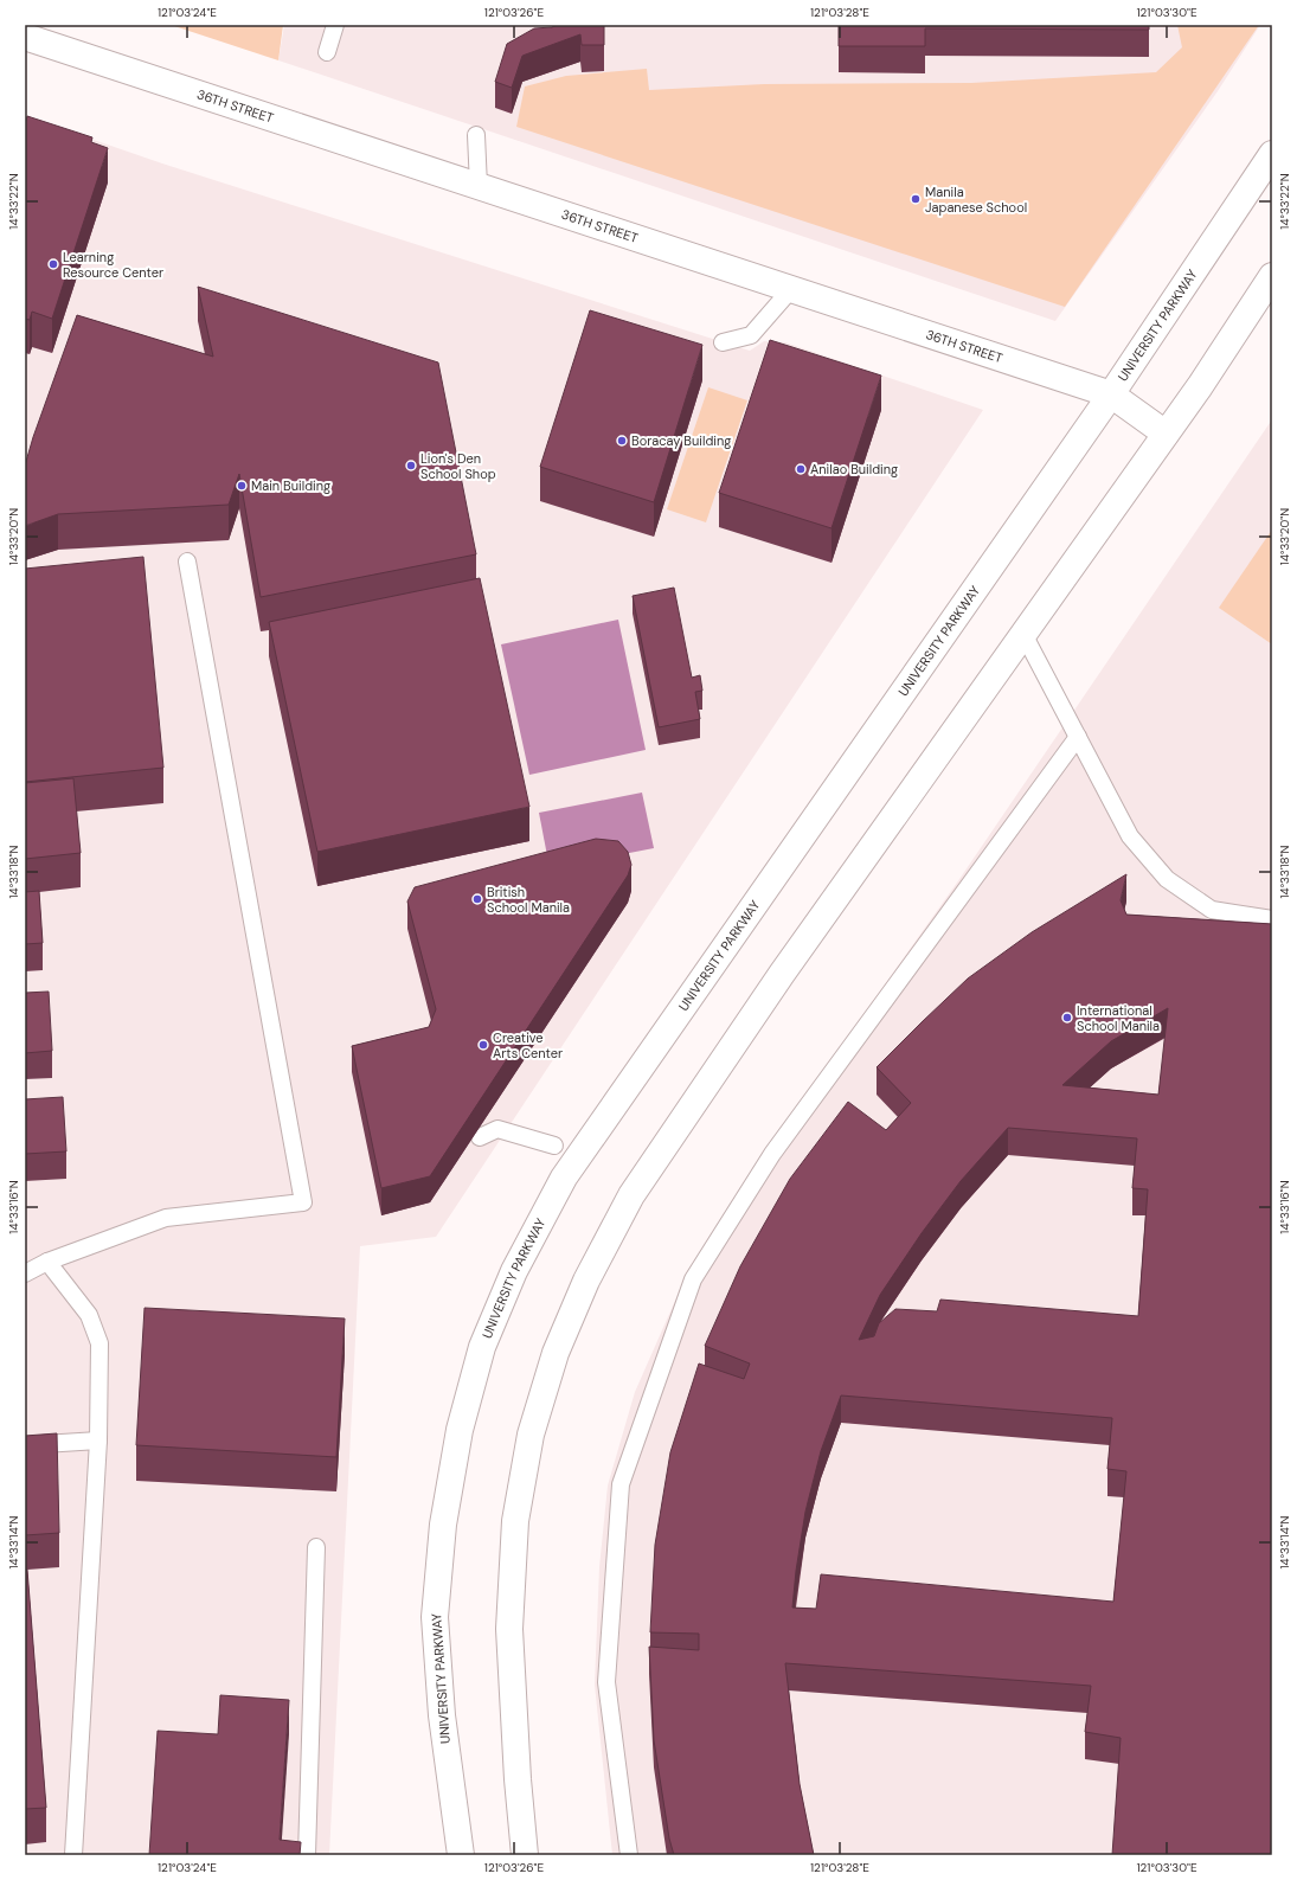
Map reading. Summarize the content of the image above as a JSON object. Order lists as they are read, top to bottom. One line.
{"streets":{"main road":["36TH STREET","UNIVERSITY PARKWAY"]},"crossings":[["36TH STREET","UNIVERSITY PARKWAY"]],"places":["Manila Japanese School","Learning Resource Center","Boracay Building","Lion's Den School Shop","Anilao Building","Main Building","British School Manila","International School Manila","Creative Arts Center"],"coordinates":["121°03'24\"E","121°03'26\"E","121°03'28\"E","121°03'30\"E","14°33'22\"N","14°33'20\"N","14°33'18\"N","14°33'16\"N","14°33'14\"N"]}
